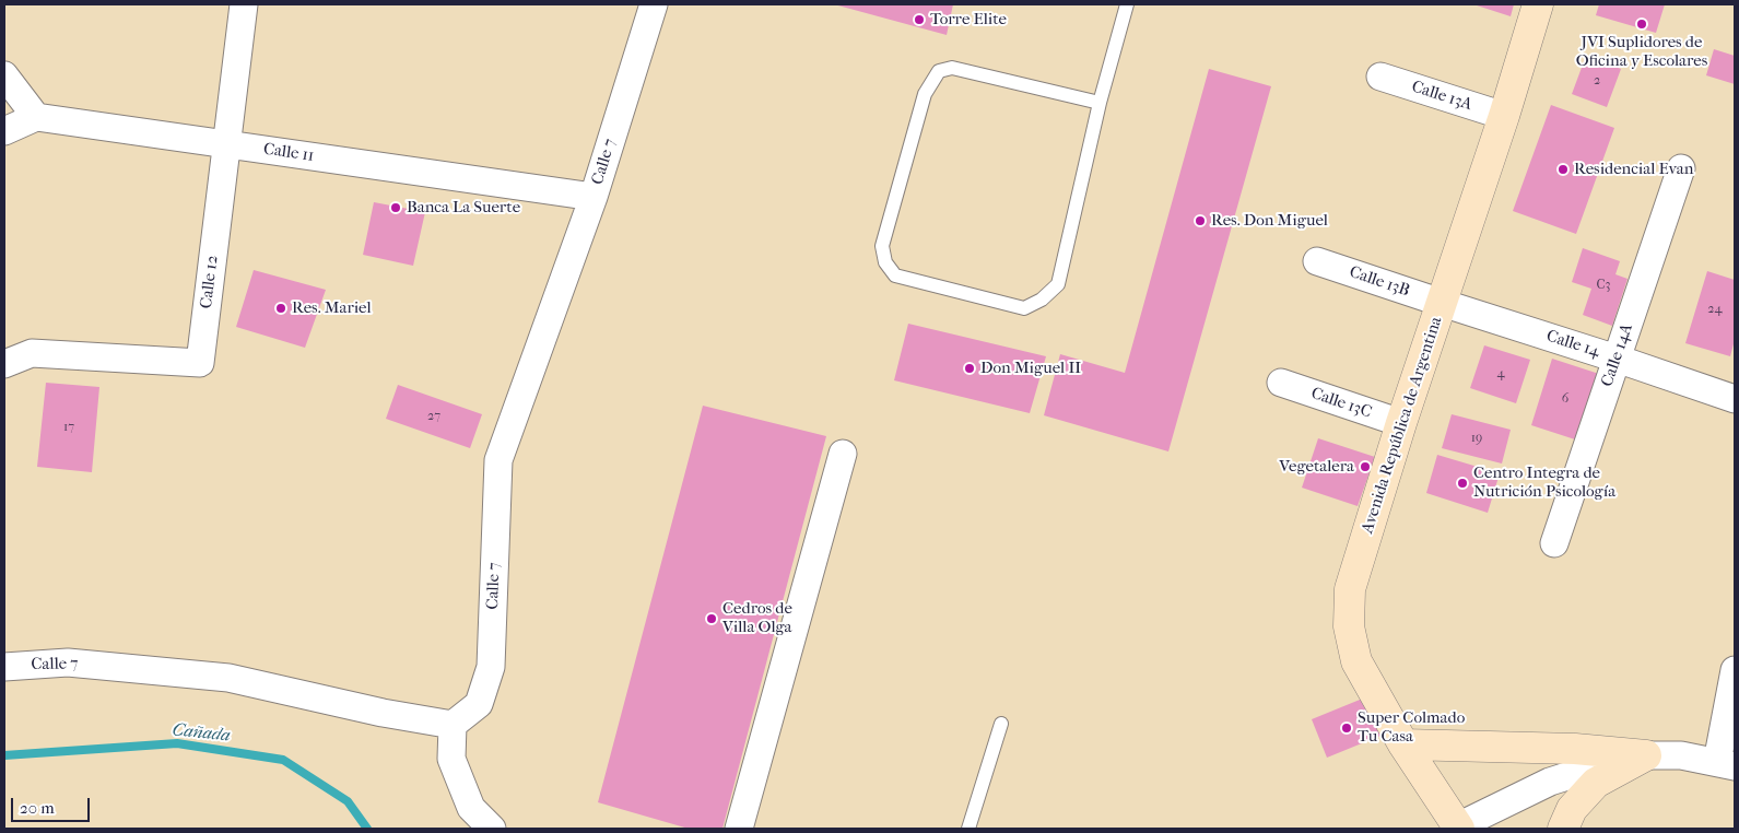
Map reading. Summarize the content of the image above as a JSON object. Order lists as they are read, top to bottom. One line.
{"streets":{"main road":["Avenida República de Argentina"],"street":["Calle 13A","Calle 11","Calle 7","Calle 12","Calle 13B","Calle 14","Calle 14A","Calle 13C"]},"crossings":[["Calle 13A","Avenida República de Argentina"],["Calle 11","Calle 7"],["Calle 11","Calle 12"],["Calle 13B","Calle 14"],["Calle 13B","Avenida República de Argentina"],["Calle 14","Calle 14A"],["Calle 14","Avenida República de Argentina"],["Calle 13C","Avenida República de Argentina"]],"water":["Cañada"],"places":["Torre Elite","JVI Suplidores de Oficina y Escolares","Residencial Evan","Banca La Suerte","Res. Don Miguel","Res. Mariel","Don Miguel II","Vegetalera","Centro Integra de Nutrición Psicología","Cedros de Villa Olga","Super Colmado Tu Casa"],"house_numbers":["2","C3","24","4","6","27","17","19"],"scale_bar":"20 m"}
